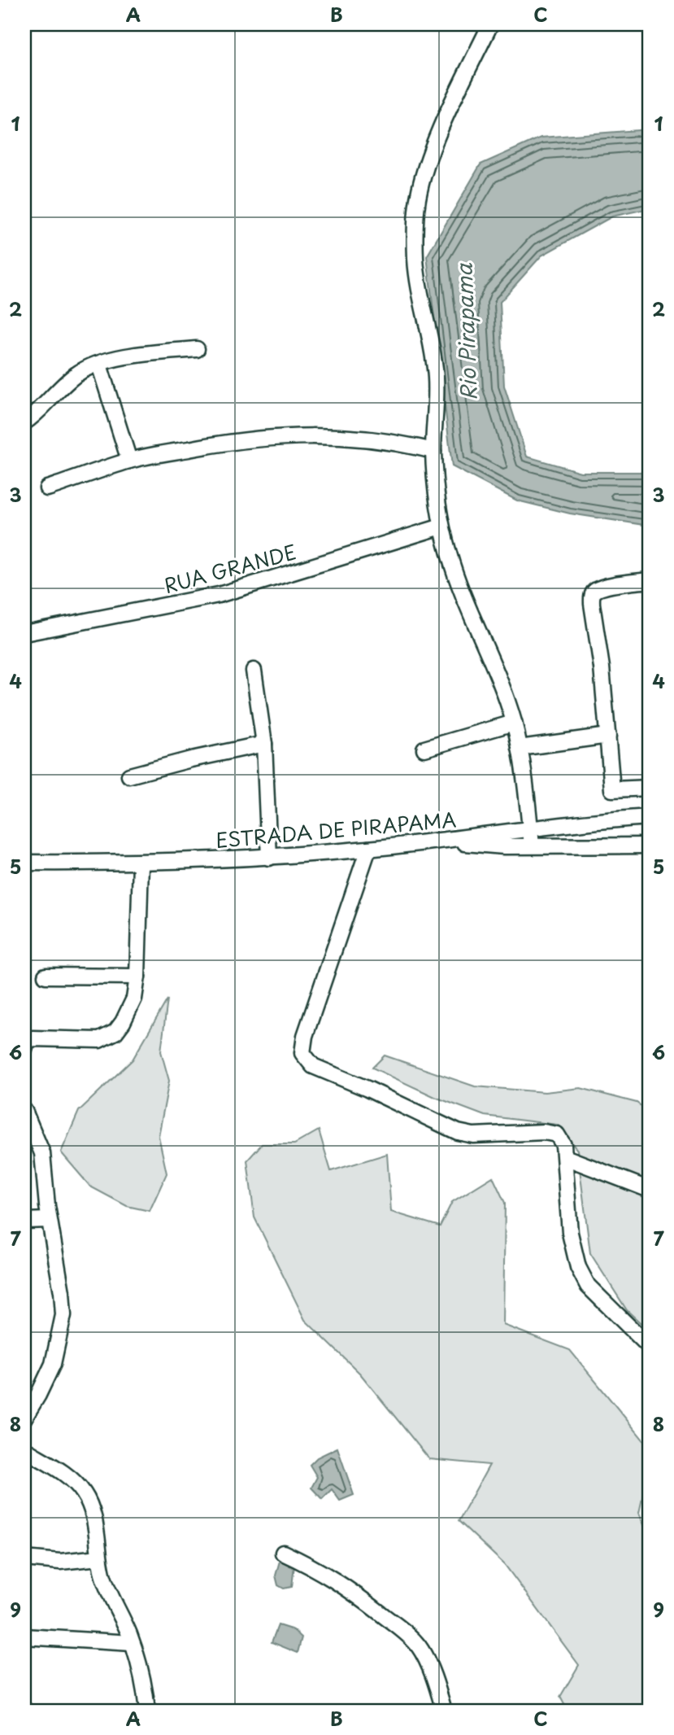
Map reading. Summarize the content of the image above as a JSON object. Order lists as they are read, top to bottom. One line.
{"streets":{"street":["RUA GRANDE","ESTRADA DE PIRAPAMA"]},"water":["Rio Pirapama"],"grid":{"columns":["A","B","C"],"rows":["1","2","3","4","5","6","7","8","9"]}}
